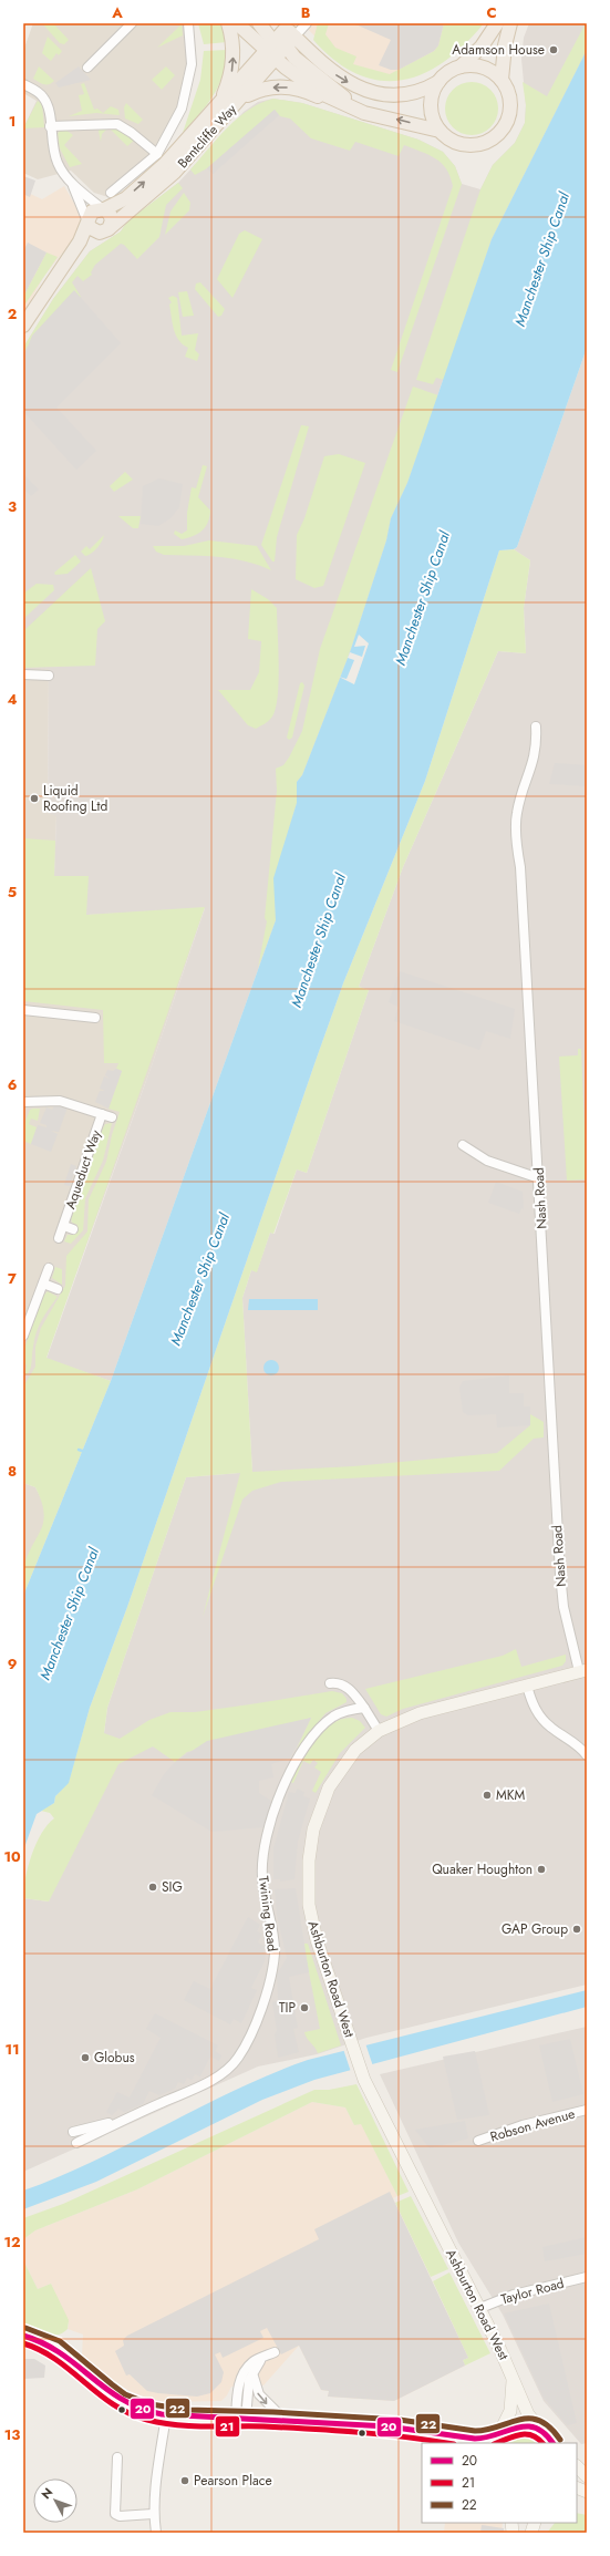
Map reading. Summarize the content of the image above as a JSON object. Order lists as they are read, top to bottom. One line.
{"streets":{"main road":["Bentcliffe Way","Ashburton Road West"],"street":["Aqueduct Way","Nash Road","Twining Road","Robson Avenue","Taylor Road"]},"crossings":[["Nash Road","Ashburton Road West"],["Ashburton Road West","Taylor Road"]],"water":["Manchester Ship Canal"],"places":["Adamson House","Liquid Roofing Ltd","MKM","Quaker Houghton","SIG","GAP Group","TIP","Globus","Pearson Place"],"lines":["transit line 22","transit line 20","transit line 21"],"legend":["20","21","22"],"north":"top left","grid":{"columns":["A","B","C"],"rows":["1","2","3","4","5","6","7","8","9","10","11","12","13"]}}
